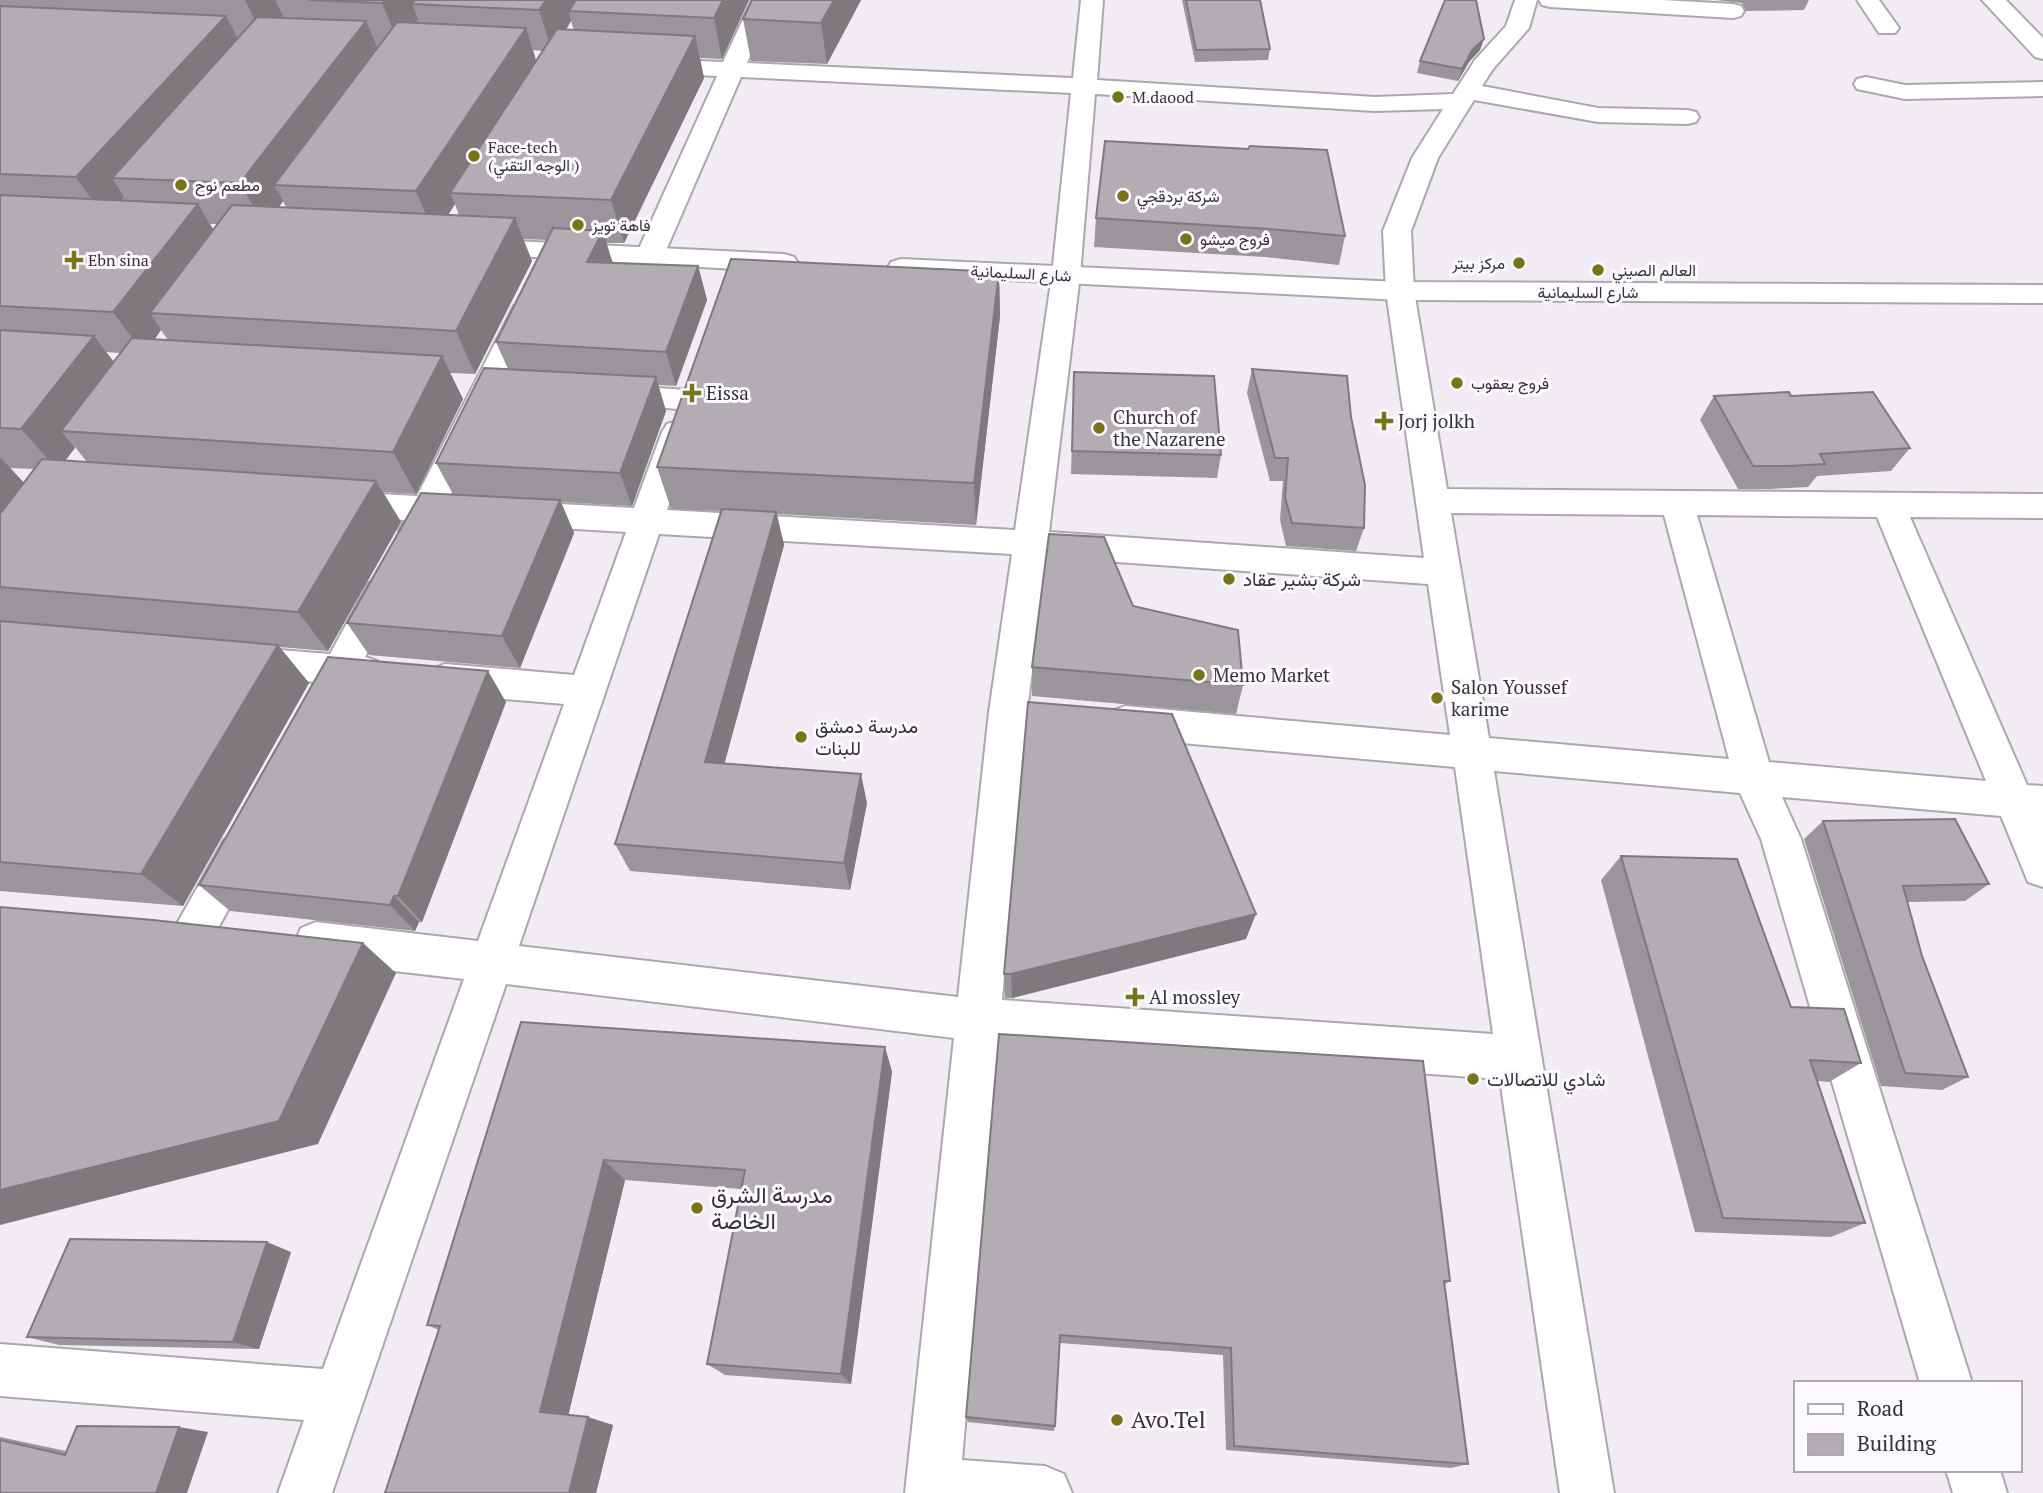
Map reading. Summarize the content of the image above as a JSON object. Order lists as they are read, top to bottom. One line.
{"streets":{"street":["شارع السليمانية"]},"places":{"other":["M.daood","Face-tech (الوجه التقني )","مطعم نوح","شركة بردقجي","فاهة تويز","فروج ميشو","مركز بيتر","العالم الصيني","فروج يعقوب","Church of the Nazarene","شركة بشير عقاد","Memo Market","Salon Youssef karime","مدرسة دمشق للبنات","شادي للاتصالات","مدرسة الشرق الخاصة","Avo.Tel"],"health":["Ebn sina","Eissa","Jorj jolkh","Al mossley"]},"legend":["Road","Building"]}
